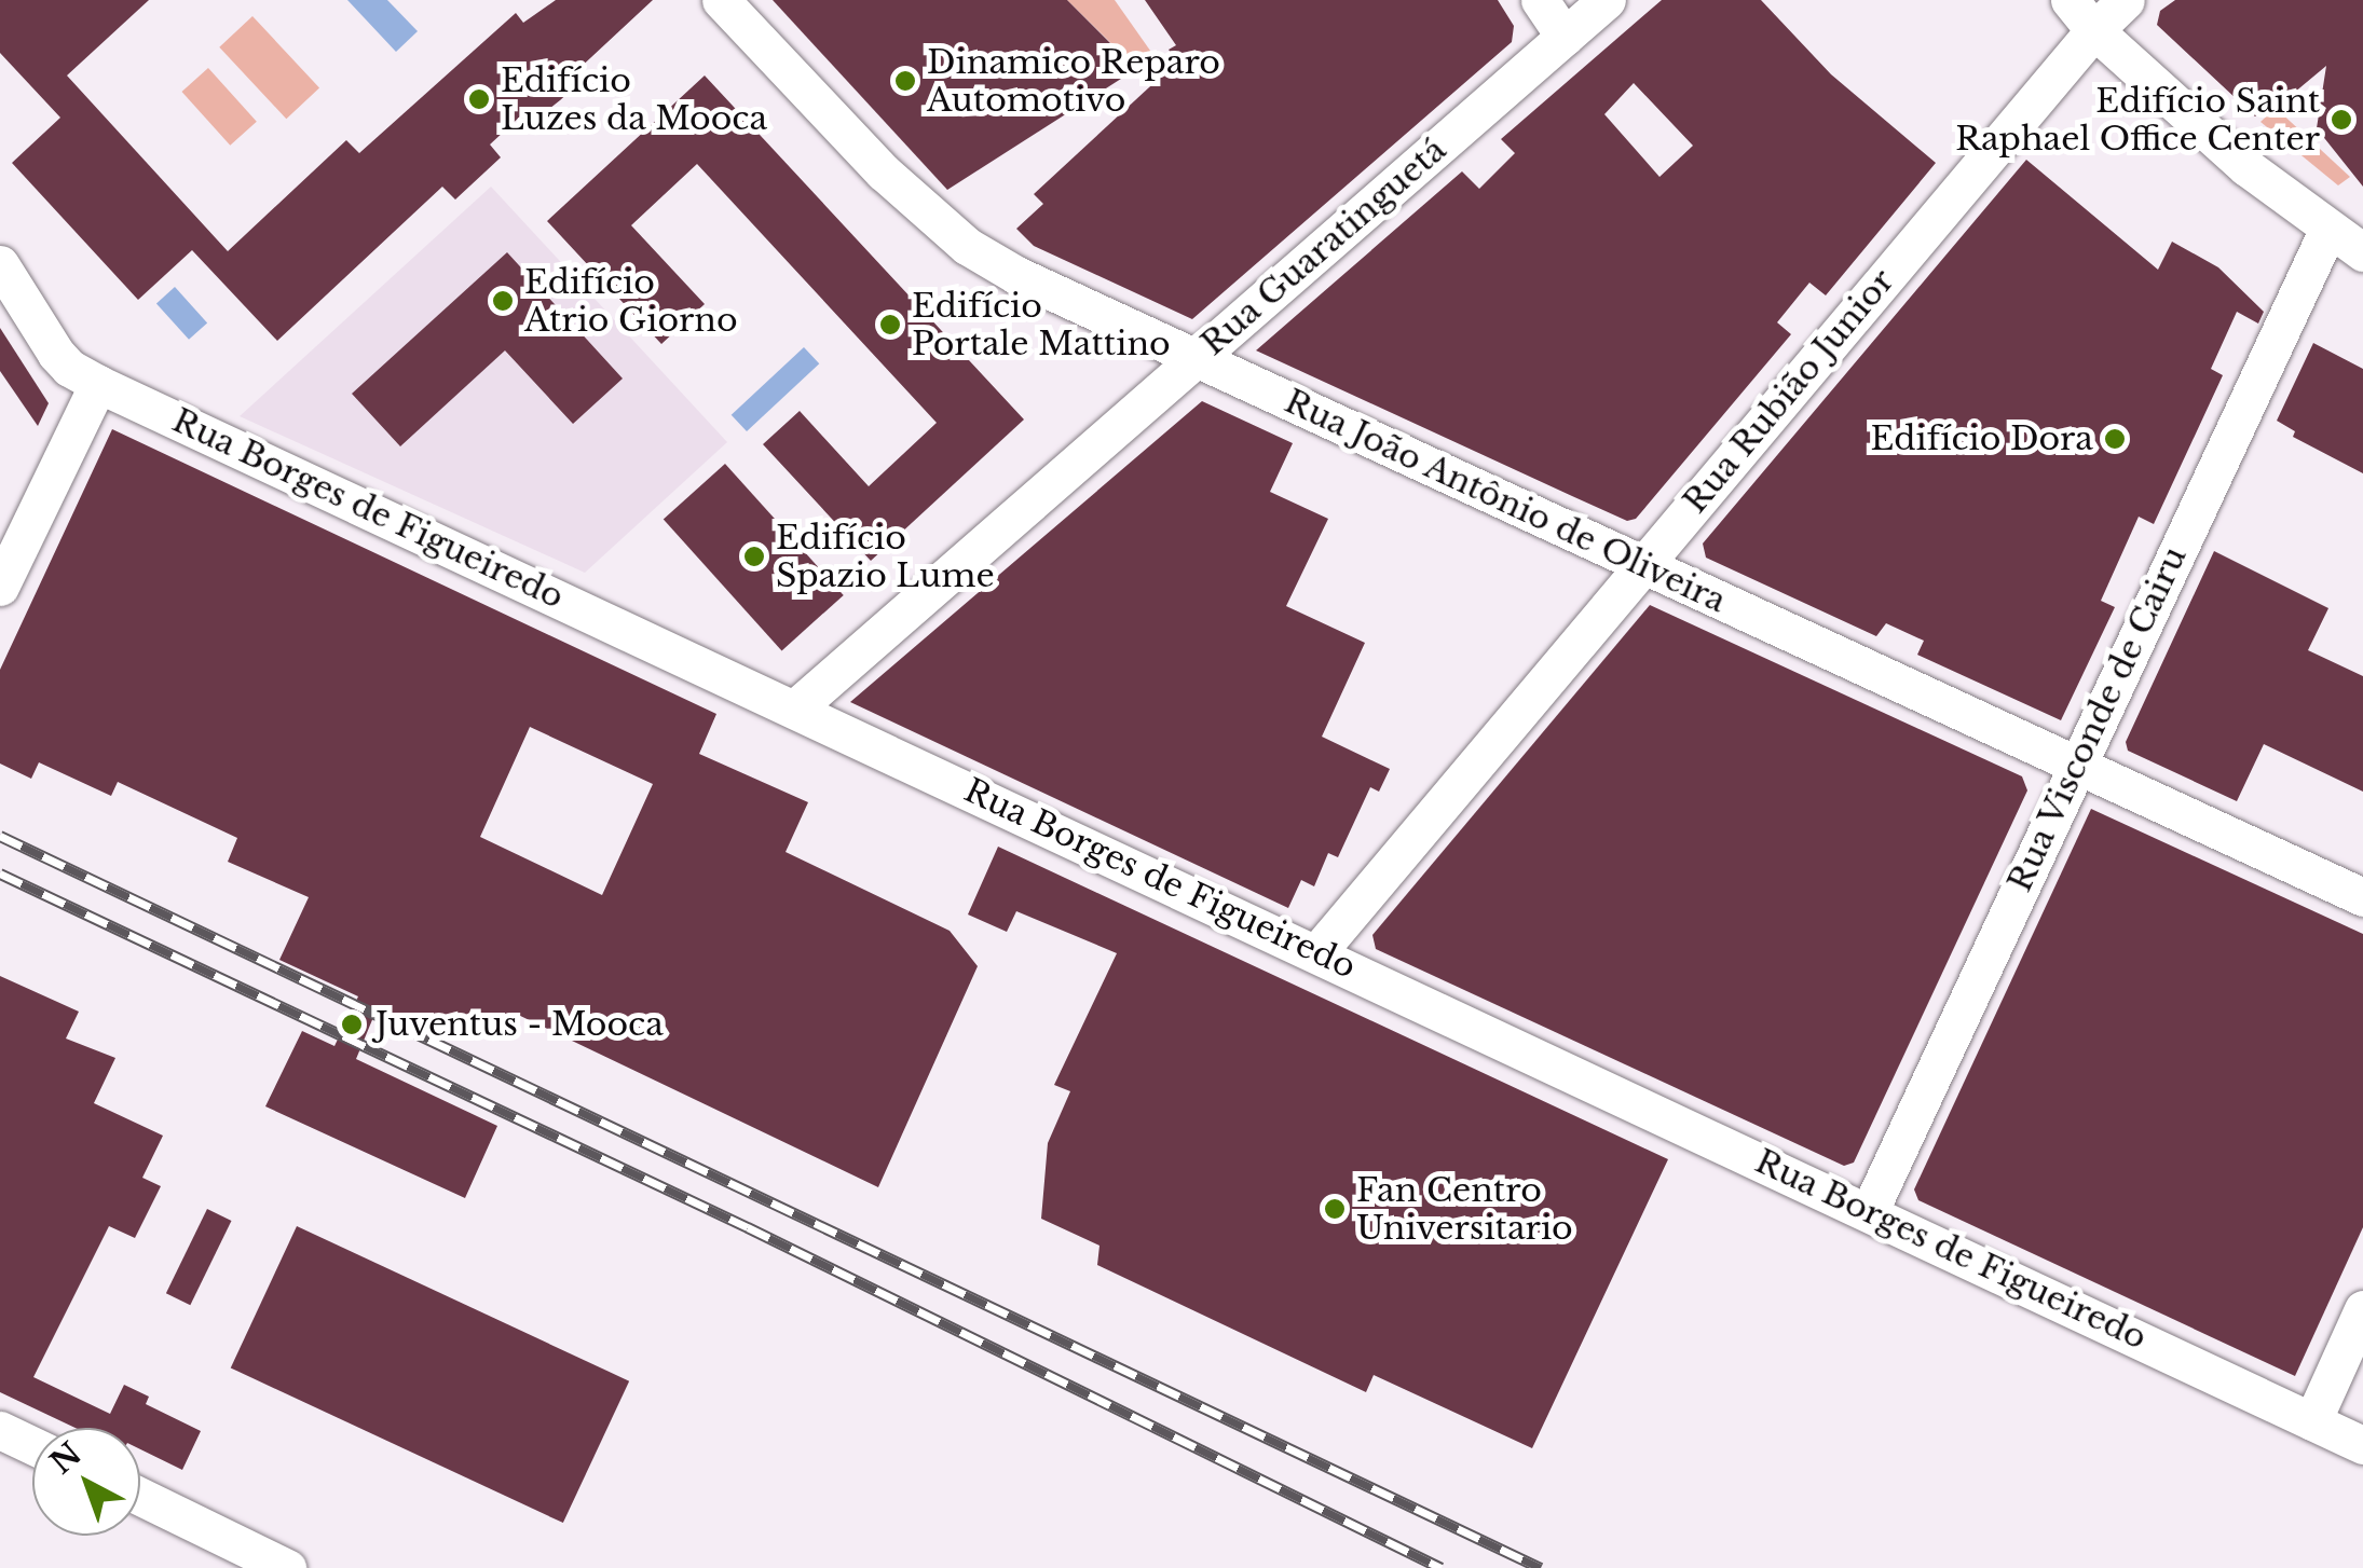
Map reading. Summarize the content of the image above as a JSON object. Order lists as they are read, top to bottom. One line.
{"streets":{"street":["Rua Guaratinguetá","Rua Rubião Junior","Rua João Antônio de Oliveira","Rua Borges de Figueiredo","Rua Visconde de Cairu"]},"crossings":[["Rua Guaratinguetá","Rua João Antônio de Oliveira"],["Rua Guaratinguetá","Rua Borges de Figueiredo"],["Rua Rubião Junior","Rua João Antônio de Oliveira"],["Rua Rubião Junior","Rua Borges de Figueiredo"],["Rua João Antônio de Oliveira","Rua Visconde de Cairu"],["Rua Borges de Figueiredo","Rua Visconde de Cairu"]],"places":["Dinamico Reparo Automotivo","Edifício Luzes da Mooca","Edifício Saint Raphael Office Center","Edifício Atrio Giorno","Edifício Portale Mattino","Edifício Dora","Edifício Spazio Lume","Juventus - Mooca","Fan Centro Universitario"],"north":"top left"}
